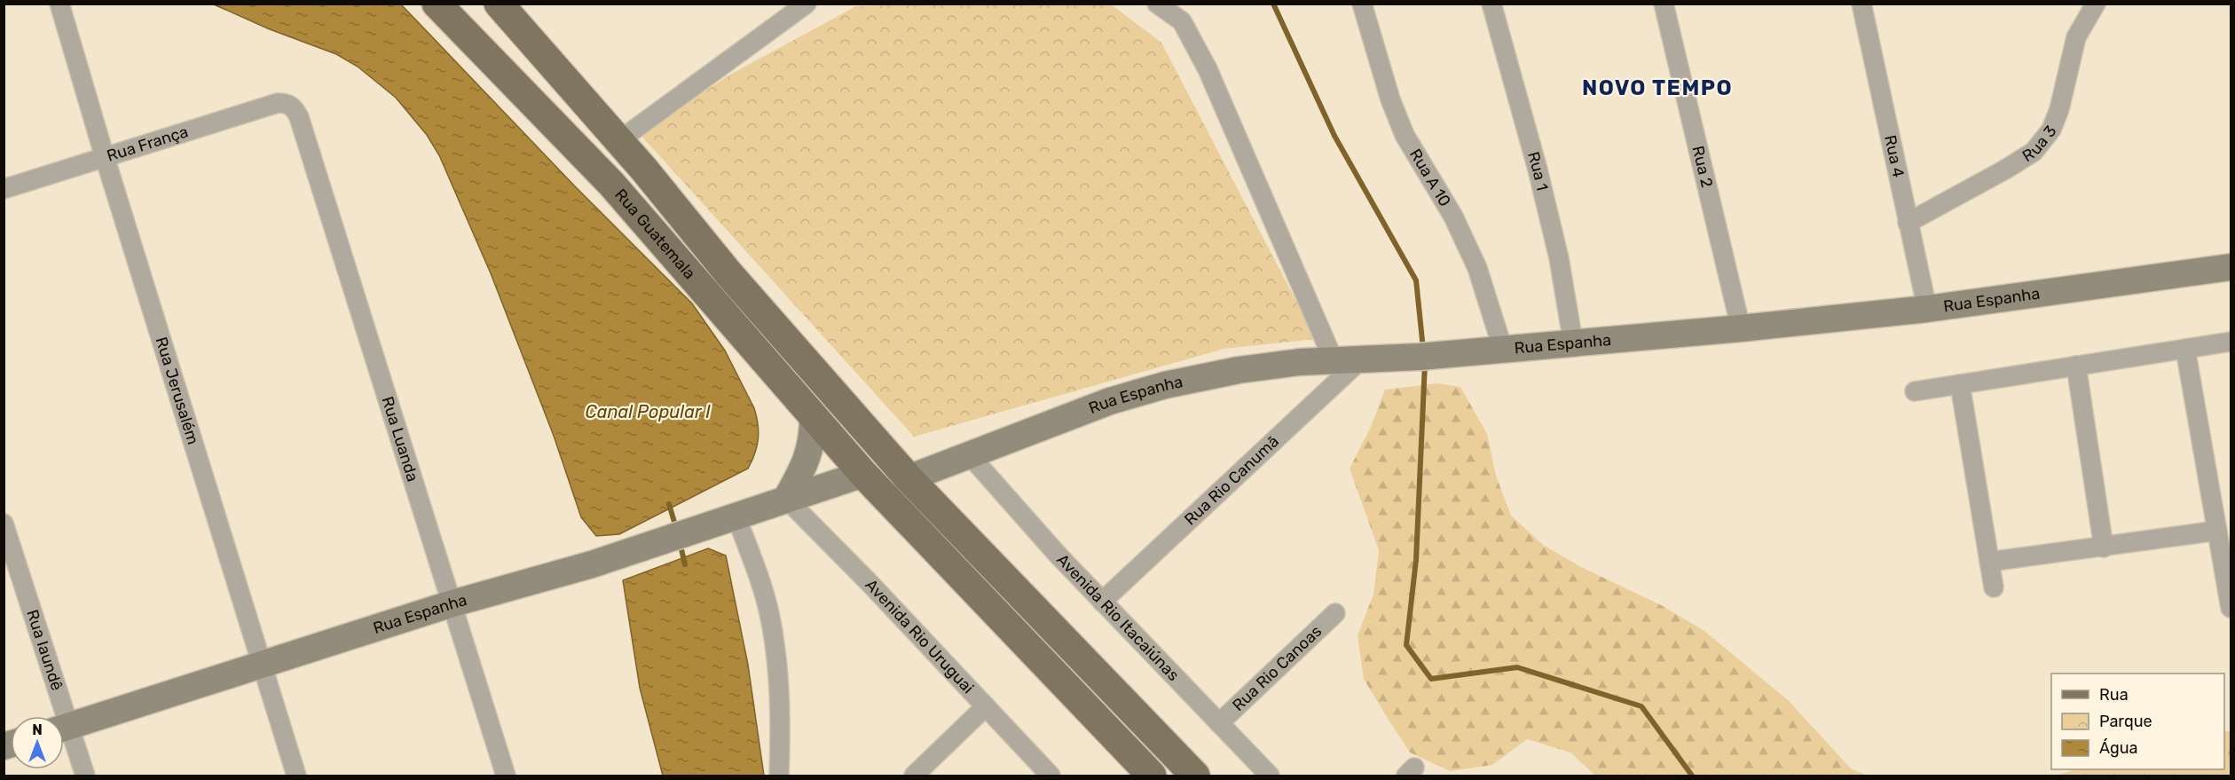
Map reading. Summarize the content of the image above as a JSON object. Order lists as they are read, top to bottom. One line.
{"streets":{"main road":["Rua Guatemala"],"street":["Rua 3","Rua França","Rua 4","Rua 2","Rua 1","Rua A 10","Rua Espanha","Rua Jerusalém","Rua Luanda","Rua Rio Canumã","Avenida Rio Itacaiúnas","Avenida Rio Uruguai","Rua Iaundê","Rua Rio Canoas"]},"crossings":[["Rua 3","Rua 4"],["Rua França","Rua Jerusalém"],["Rua França","Rua Luanda"],["Rua 4","Rua Espanha"],["Rua 2","Rua Espanha"],["Rua 1","Rua Espanha"],["Rua A 10","Rua Espanha"],["Rua Guatemala","Rua Espanha"],["Rua Espanha","Rua Jerusalém"],["Rua Espanha","Rua Luanda"],["Rua Espanha","Rua Rio Canumã"],["Rua Espanha","Avenida Rio Itacaiúnas"],["Rua Espanha","Avenida Rio Uruguai"],["Rua Rio Canumã","Avenida Rio Itacaiúnas"],["Avenida Rio Itacaiúnas","Rua Rio Canoas"]],"districts":["NOVO TEMPO"],"water":["Canal Popular I"],"legend":["Rua","Parque","Água"],"north":"top"}
